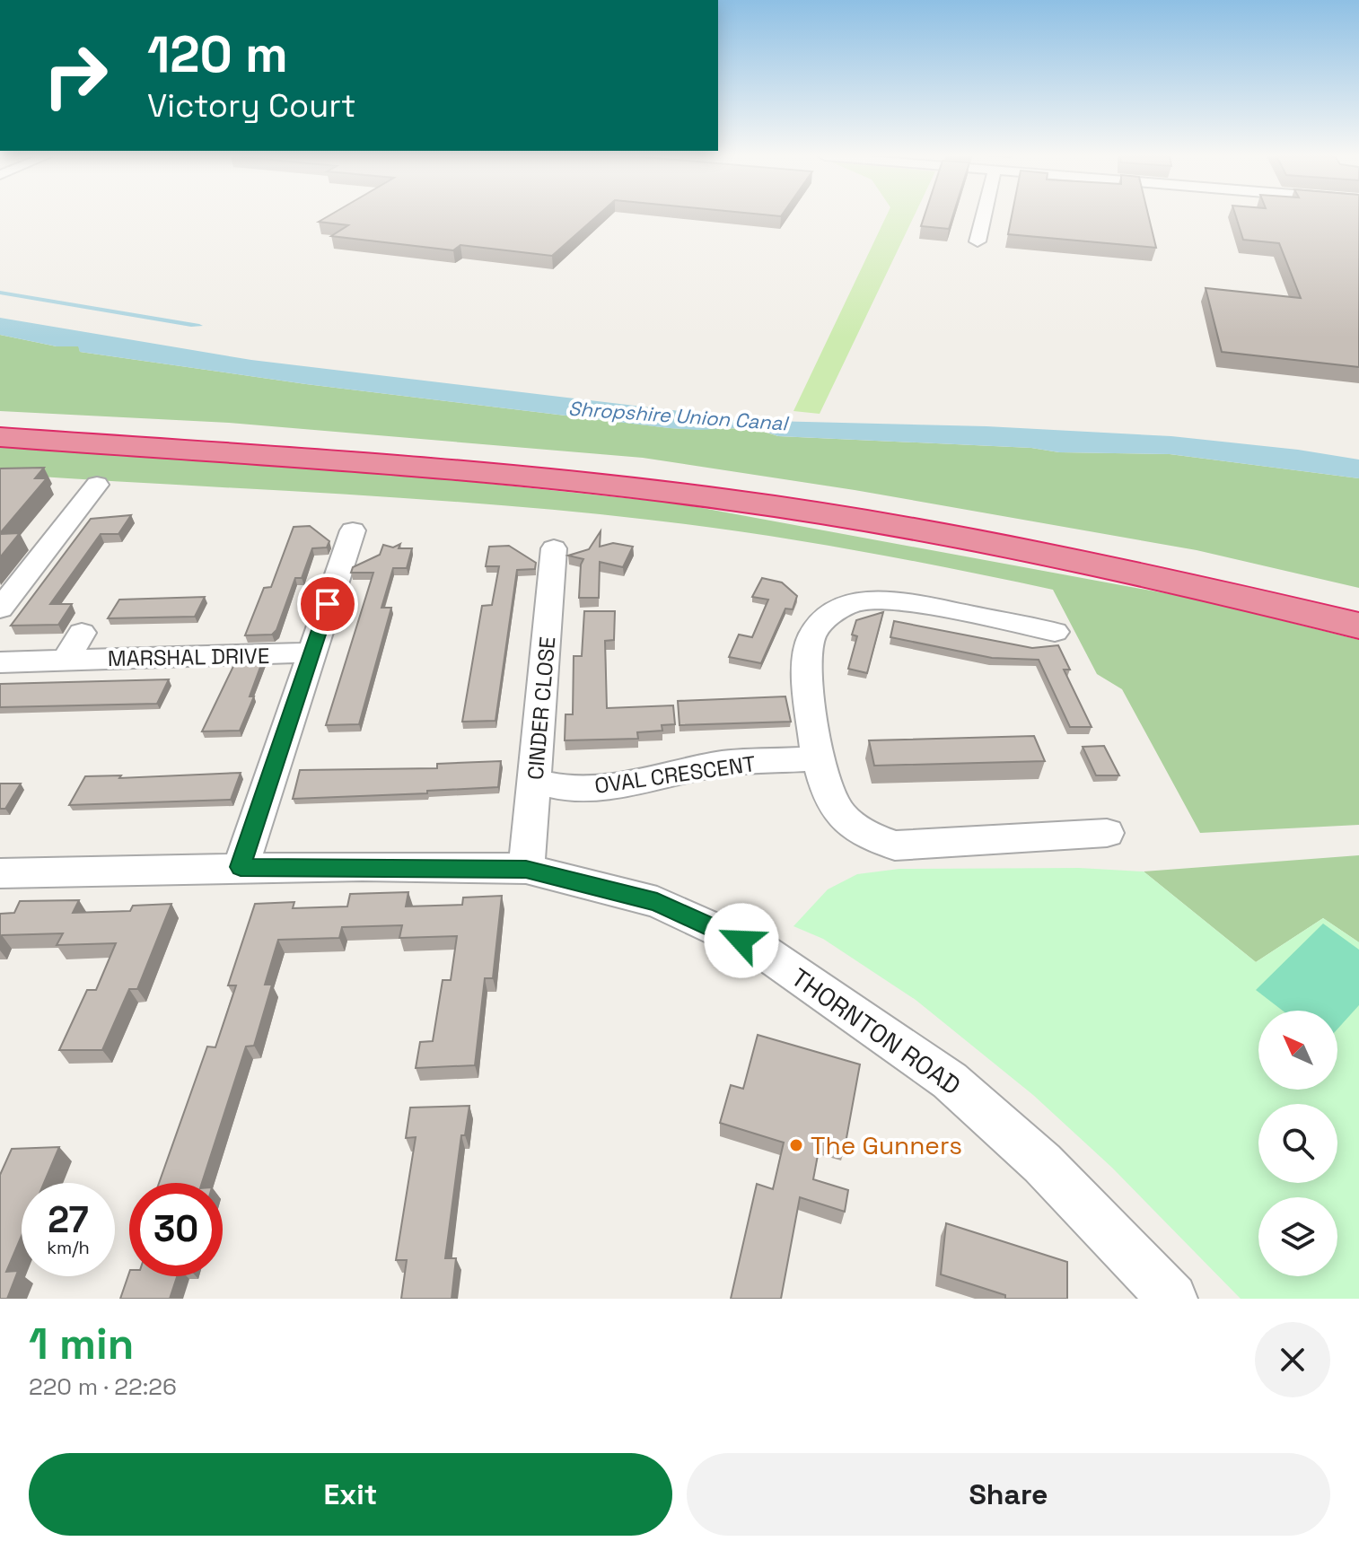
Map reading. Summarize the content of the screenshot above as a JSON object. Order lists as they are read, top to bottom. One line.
{"streets":{"street":["MARSHAL DRIVE","CINDER CLOSE","OVAL CRESCENT","THORNTON ROAD"]},"crossings":[["CINDER CLOSE","OVAL CRESCENT"],["CINDER CLOSE","THORNTON ROAD"]],"water":["Shropshire Union Canal"],"places":["The Gunners"],"north":"top left","page":{"turn":["120 m","Victory Court"],"speed":"27 km/h","limit":"30","heading":["1 min","220 m · 22:26"],"buttons":["Exit","Share"]}}
